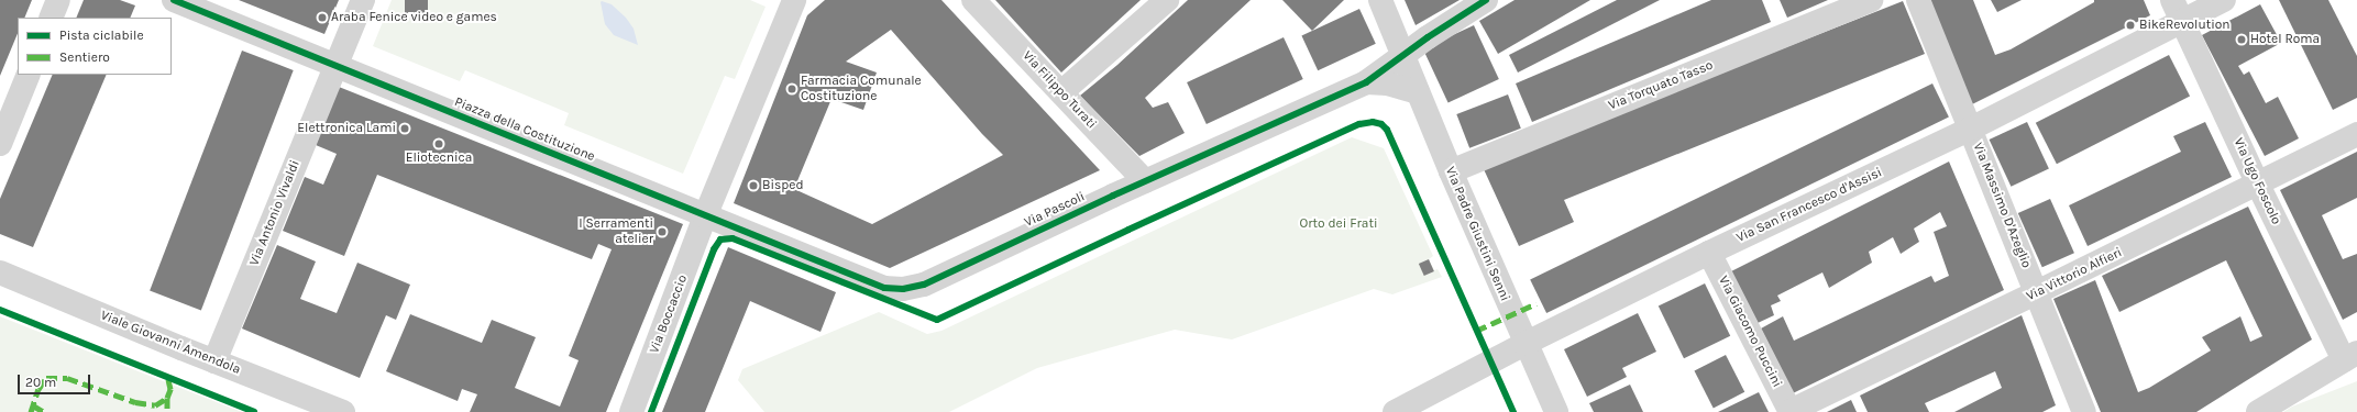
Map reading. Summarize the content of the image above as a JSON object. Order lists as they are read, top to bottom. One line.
{"streets":{"street":["Via Torquato Tasso","Via Filippo Turati","Piazza della Costituzione","Via Ugo Foscolo","Via San Francesco d'Assisi","Via Massimo D'Azeglio","Via Pascoli","Via Antonio Vivaldi","Via Padre Giustini Senni","Via Vittorio Alfieri","Via Boccaccio","Via Giacomo Puccini","Viale Giovanni Amendola"]},"crossings":[["Via Torquato Tasso","Via Padre Giustini Senni"],["Via Filippo Turati","Via Pascoli"],["Piazza della Costituzione","Via Pascoli"],["Piazza della Costituzione","Via Antonio Vivaldi"],["Piazza della Costituzione","Via Boccaccio"],["Via Ugo Foscolo","Via San Francesco d'Assisi"],["Via Ugo Foscolo","Via Vittorio Alfieri"],["Via San Francesco d'Assisi","Via Massimo D'Azeglio"],["Via San Francesco d'Assisi","Via Padre Giustini Senni"],["Via San Francesco d'Assisi","Via Giacomo Puccini"],["Via Massimo D'Azeglio","Via Vittorio Alfieri"],["Via Pascoli","Via Padre Giustini Senni"],["Via Pascoli","Via Boccaccio"],["Via Antonio Vivaldi","Viale Giovanni Amendola"],["Via Vittorio Alfieri","Via Giacomo Puccini"]],"parks":["Orto dei Frati"],"places":["Araba Fenice video e games","BikeRevolution","Hotel Roma","Farmacia Comunale Costituzione","Elettronica Lami","Eliotecnica","Bisped","I Serramenti atelier"],"legend":["Pista ciclabile","Sentiero"],"scale_bar":"20 m"}
